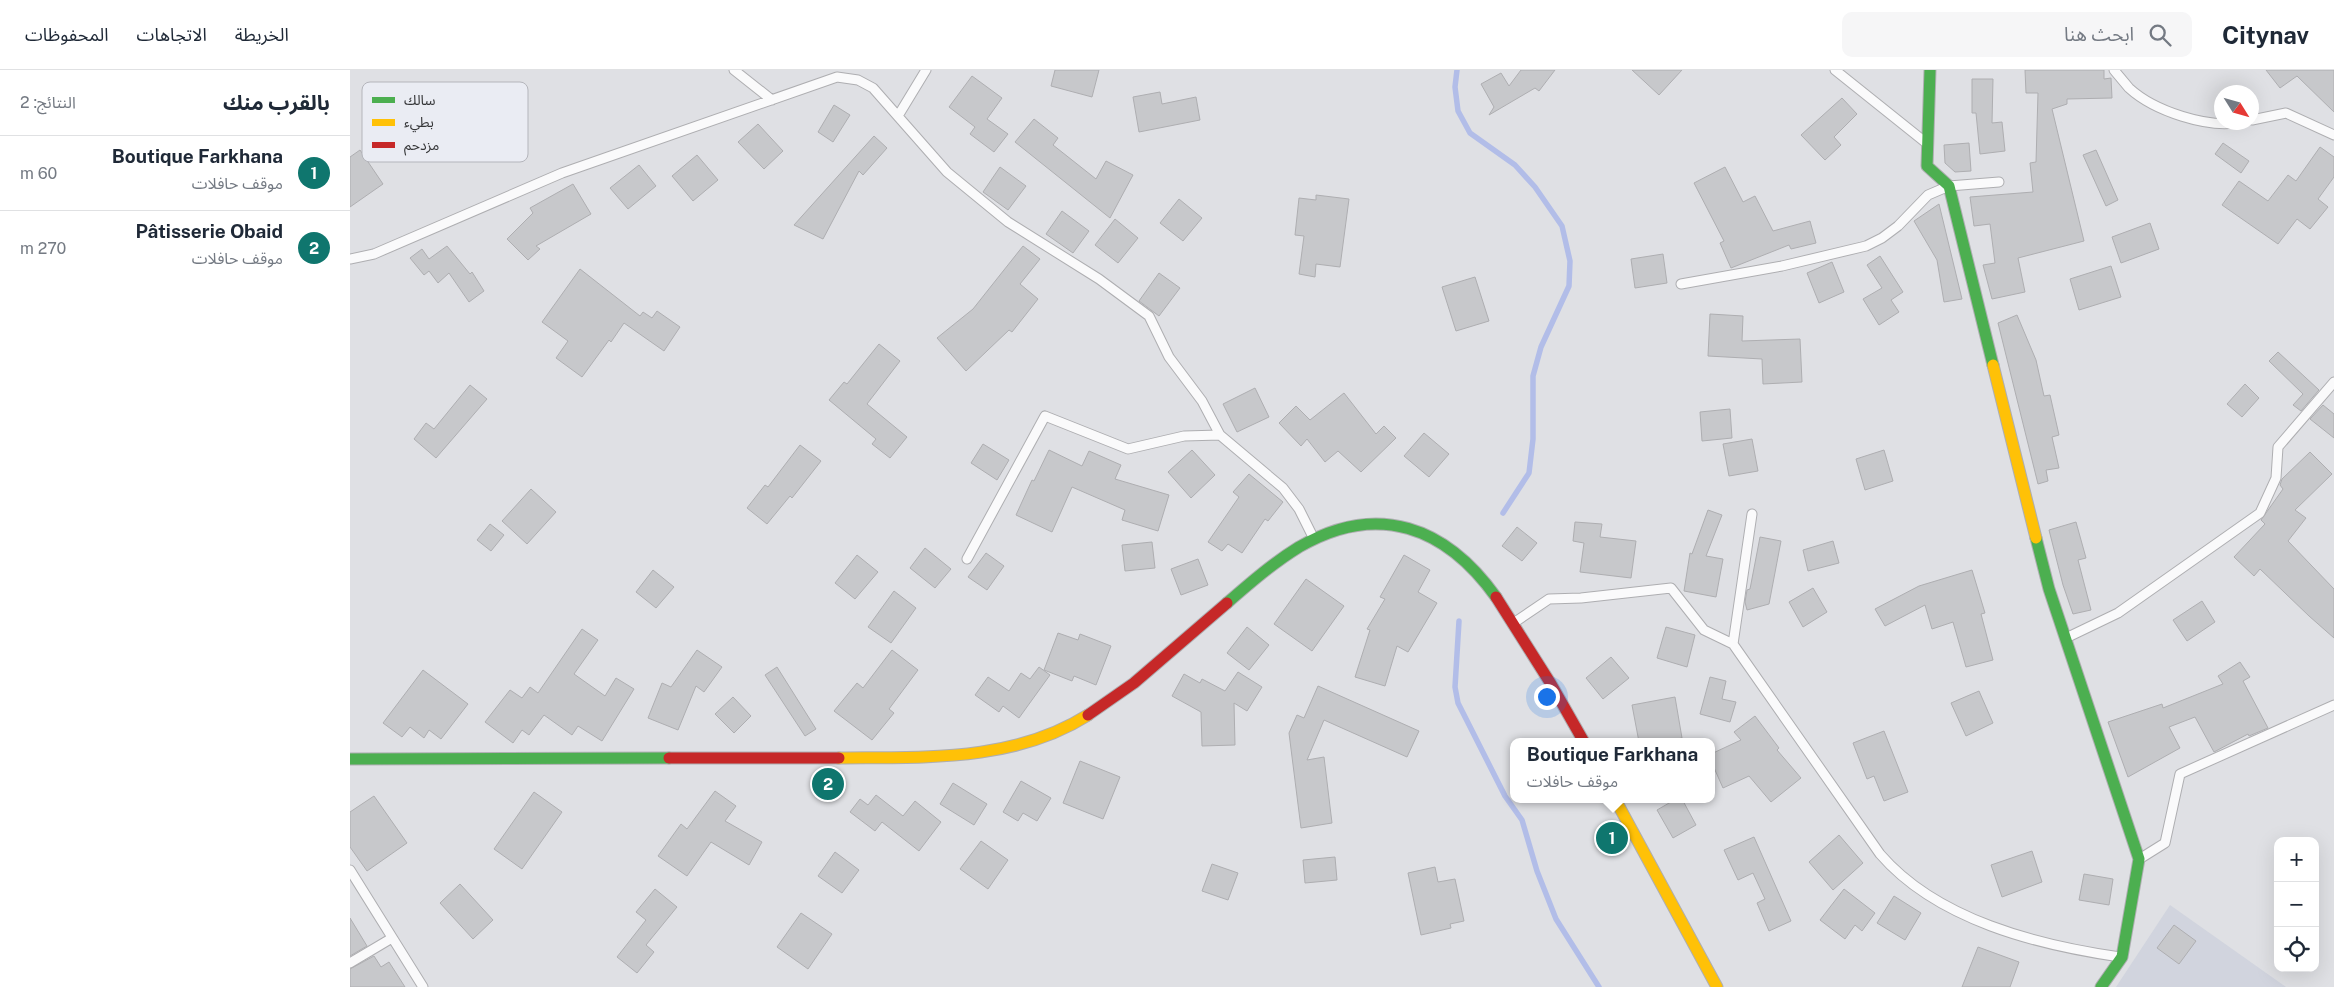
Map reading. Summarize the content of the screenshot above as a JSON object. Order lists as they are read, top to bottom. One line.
{"legend":["سالك","بطيء","مزدحم"],"north":"bottom right","page":{"header":"Citynav","search":"ابحث هنا","nav":["الخريطة","الاتجاهات","المحفوظات"],"heading":["بالقرب منك","النتائج: 2"],"list":[{"mark":"1","name":"Boutique Farkhana","note":"موقف حافلات","value":"60 m"},{"mark":"2","name":"Pâtisserie Obaid","note":"موقف حافلات","value":"270 m"}],"popup":["Boutique Farkhana","موقف حافلات"],"pins":["2","1"],"map_buttons":["+","−"]}}
